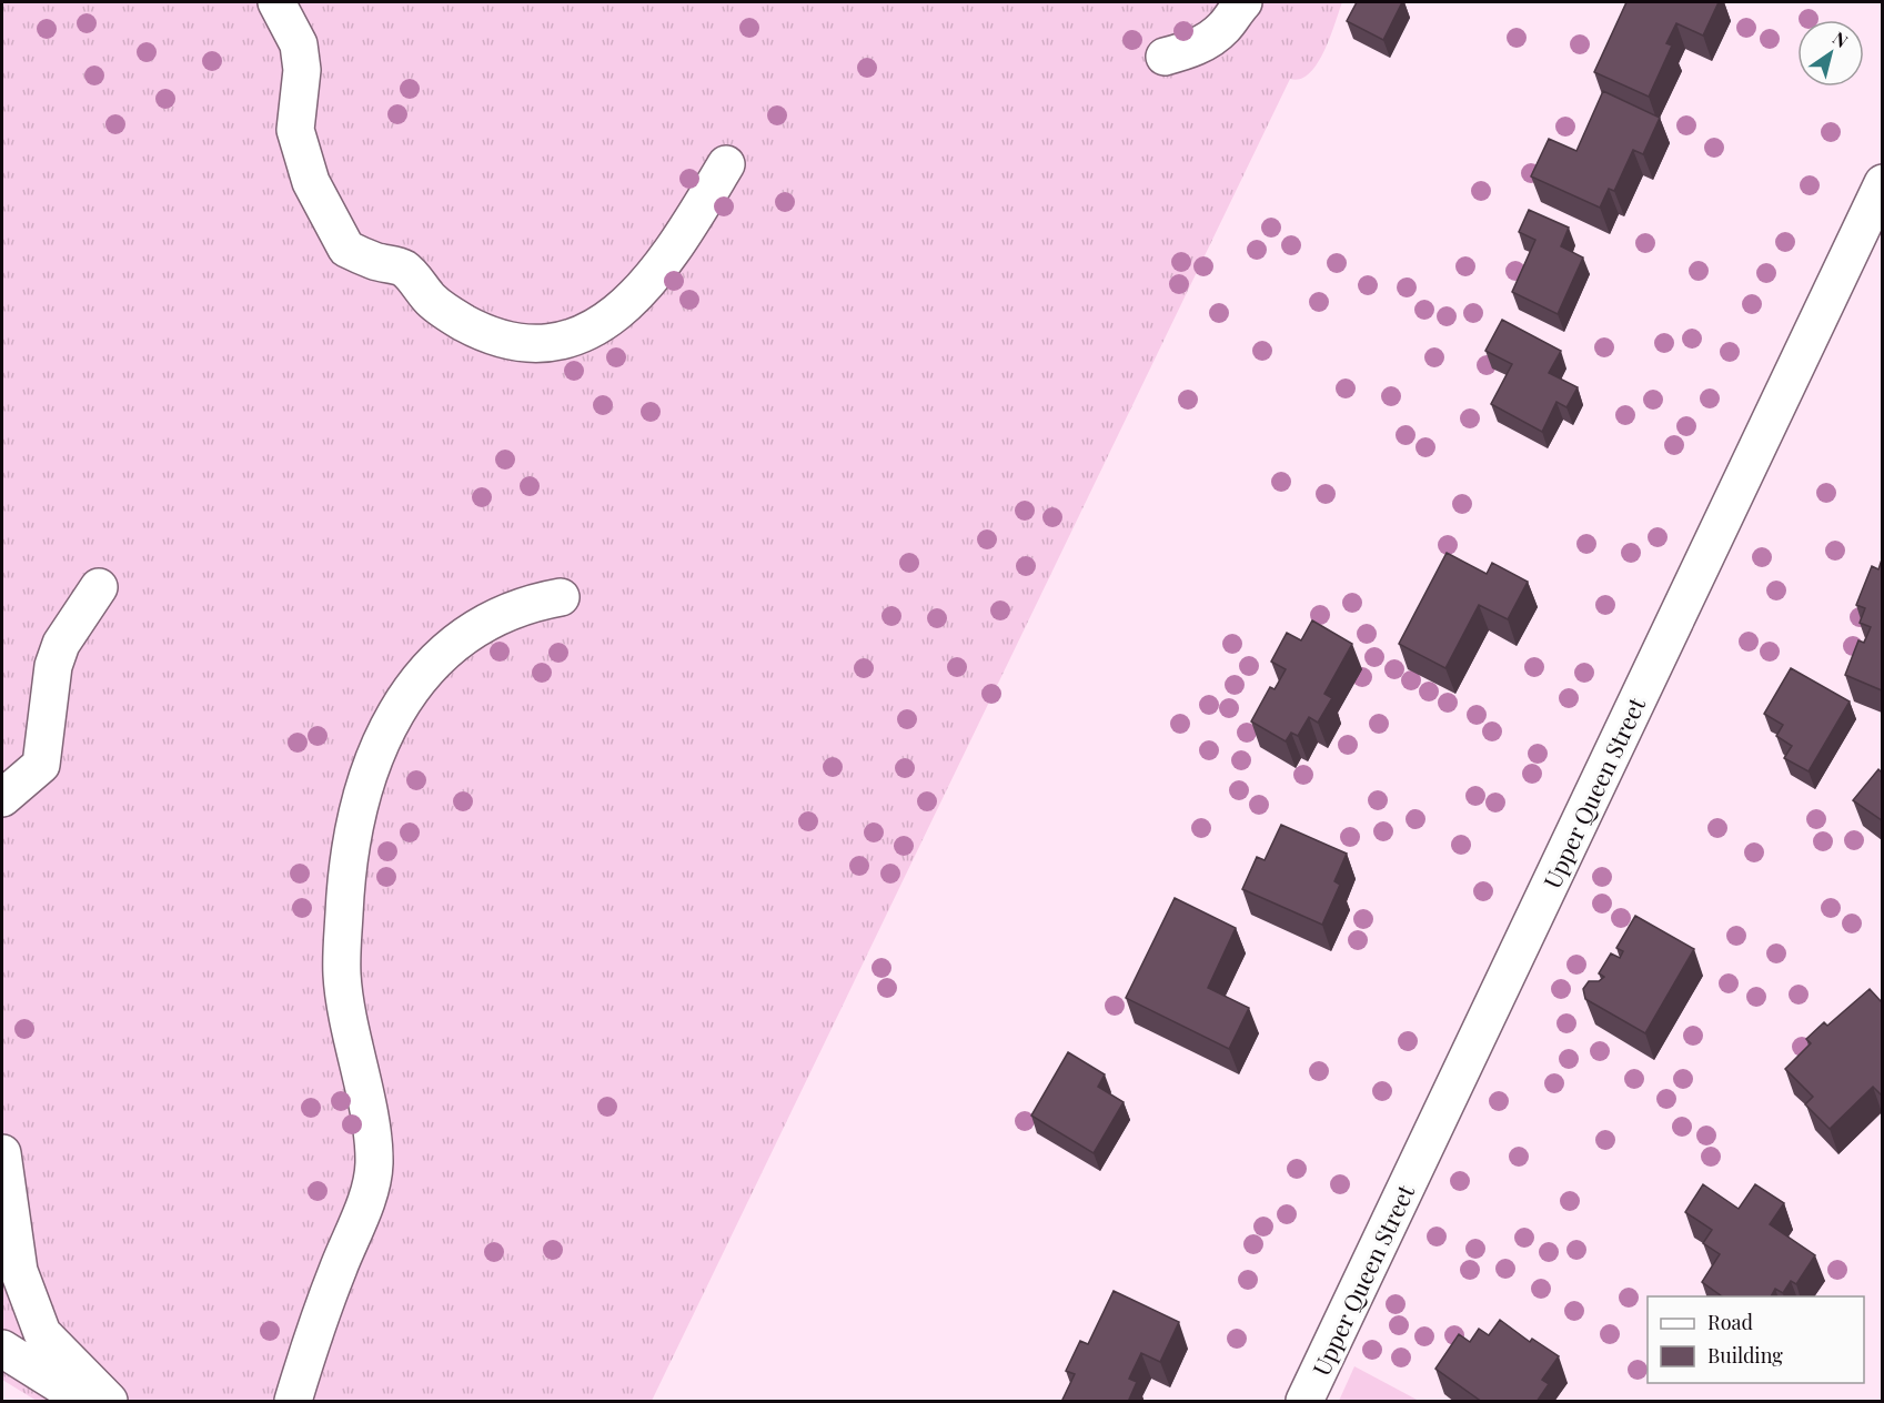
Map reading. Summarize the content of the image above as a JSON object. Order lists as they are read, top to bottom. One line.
{"streets":{"street":["Upper Queen Street"]},"legend":["Road","Building"],"north":"top right"}
